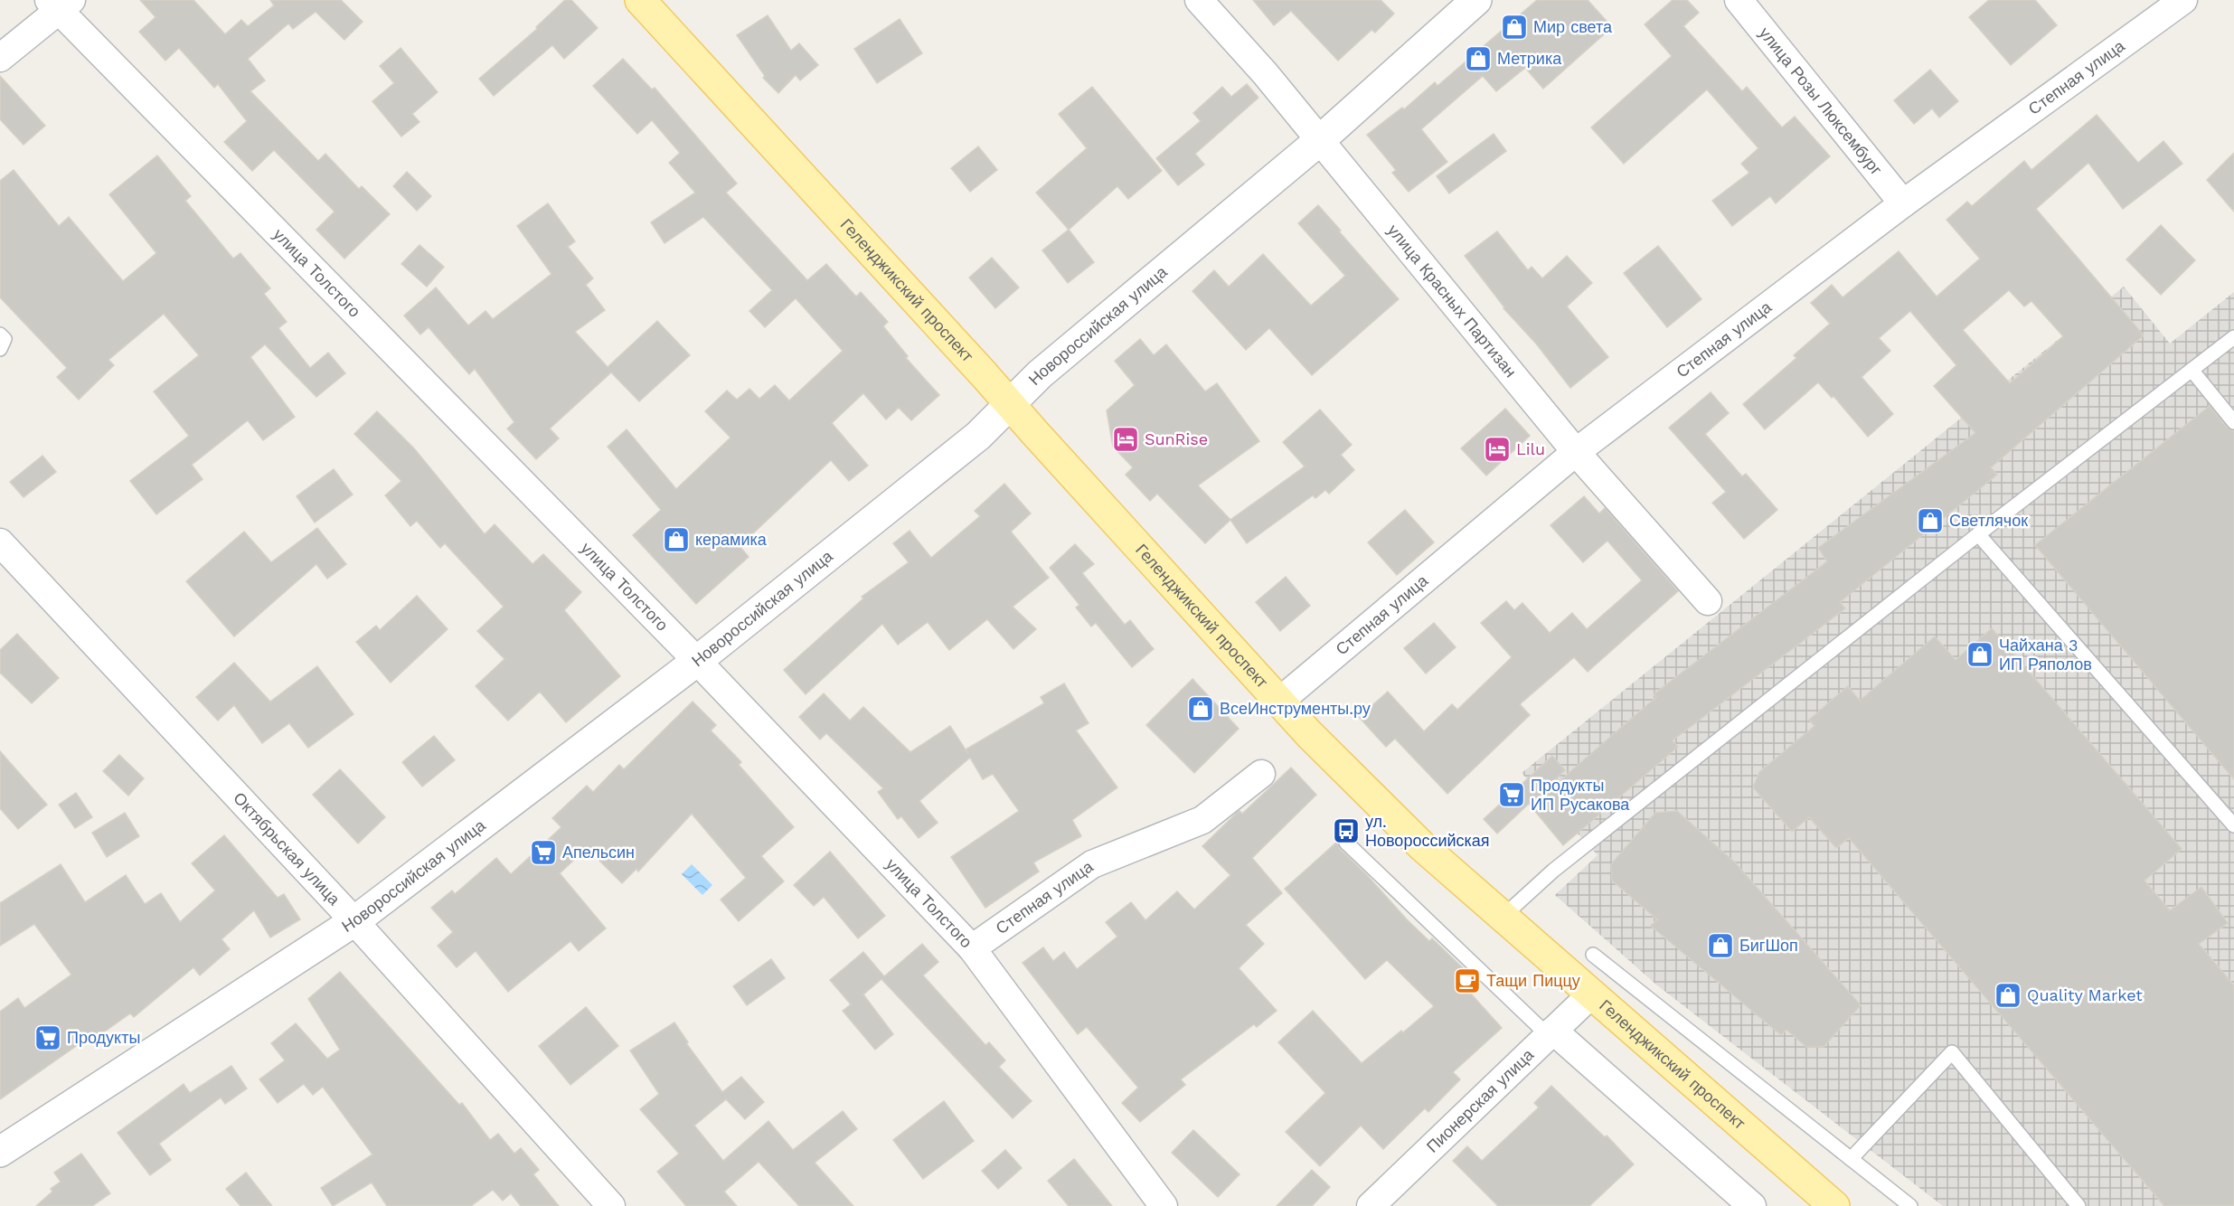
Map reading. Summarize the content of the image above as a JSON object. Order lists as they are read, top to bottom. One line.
{"streets":{"main road":["Геленджикский проспект"],"street":["Степная улица","улица Розы Люксембург","улица Толстого","улица Красных Партизан","Новороссийская улица","Октябрьская улица","Пионерская улица"]},"crossings":[["Степная улица","улица Розы Люксембург"],["Степная улица","улица Толстого"],["Степная улица","Геленджикский проспект"],["Степная улица","улица Красных Партизан"],["улица Толстого","Новороссийская улица"],["Геленджикский проспект","Новороссийская улица"],["Геленджикский проспект","Пионерская улица"],["улица Красных Партизан","Новороссийская улица"],["Новороссийская улица","Октябрьская улица"]],"places":{"shop":["Мир света","Метрика","Светлячок","керамика","Чайхана 3 ИП Ряполов","ВсеИнструменты.ру","БигШоп","Quality Market"],"hotel":["SunRise","Lilu"],"supermarket":["Продукты ИП Русакова","Апельсин","Продукты"],"bus stop":["ул. Новороссийская"],"cafe":["Тащи Пиццу"]}}
